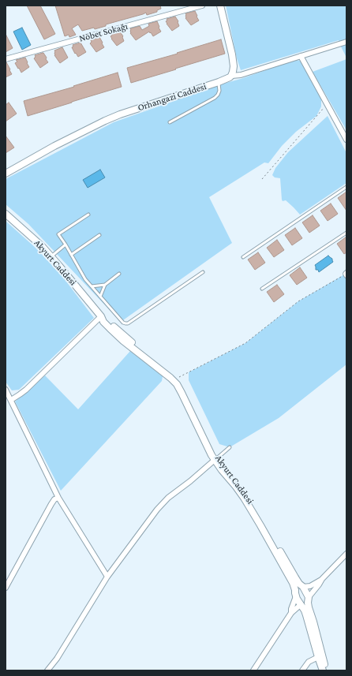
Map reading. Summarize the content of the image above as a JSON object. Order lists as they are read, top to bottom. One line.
{"streets":{"street":["Nöbet Sokağı","Orhangazi Caddesi","Akyurt Caddesi"]}}
